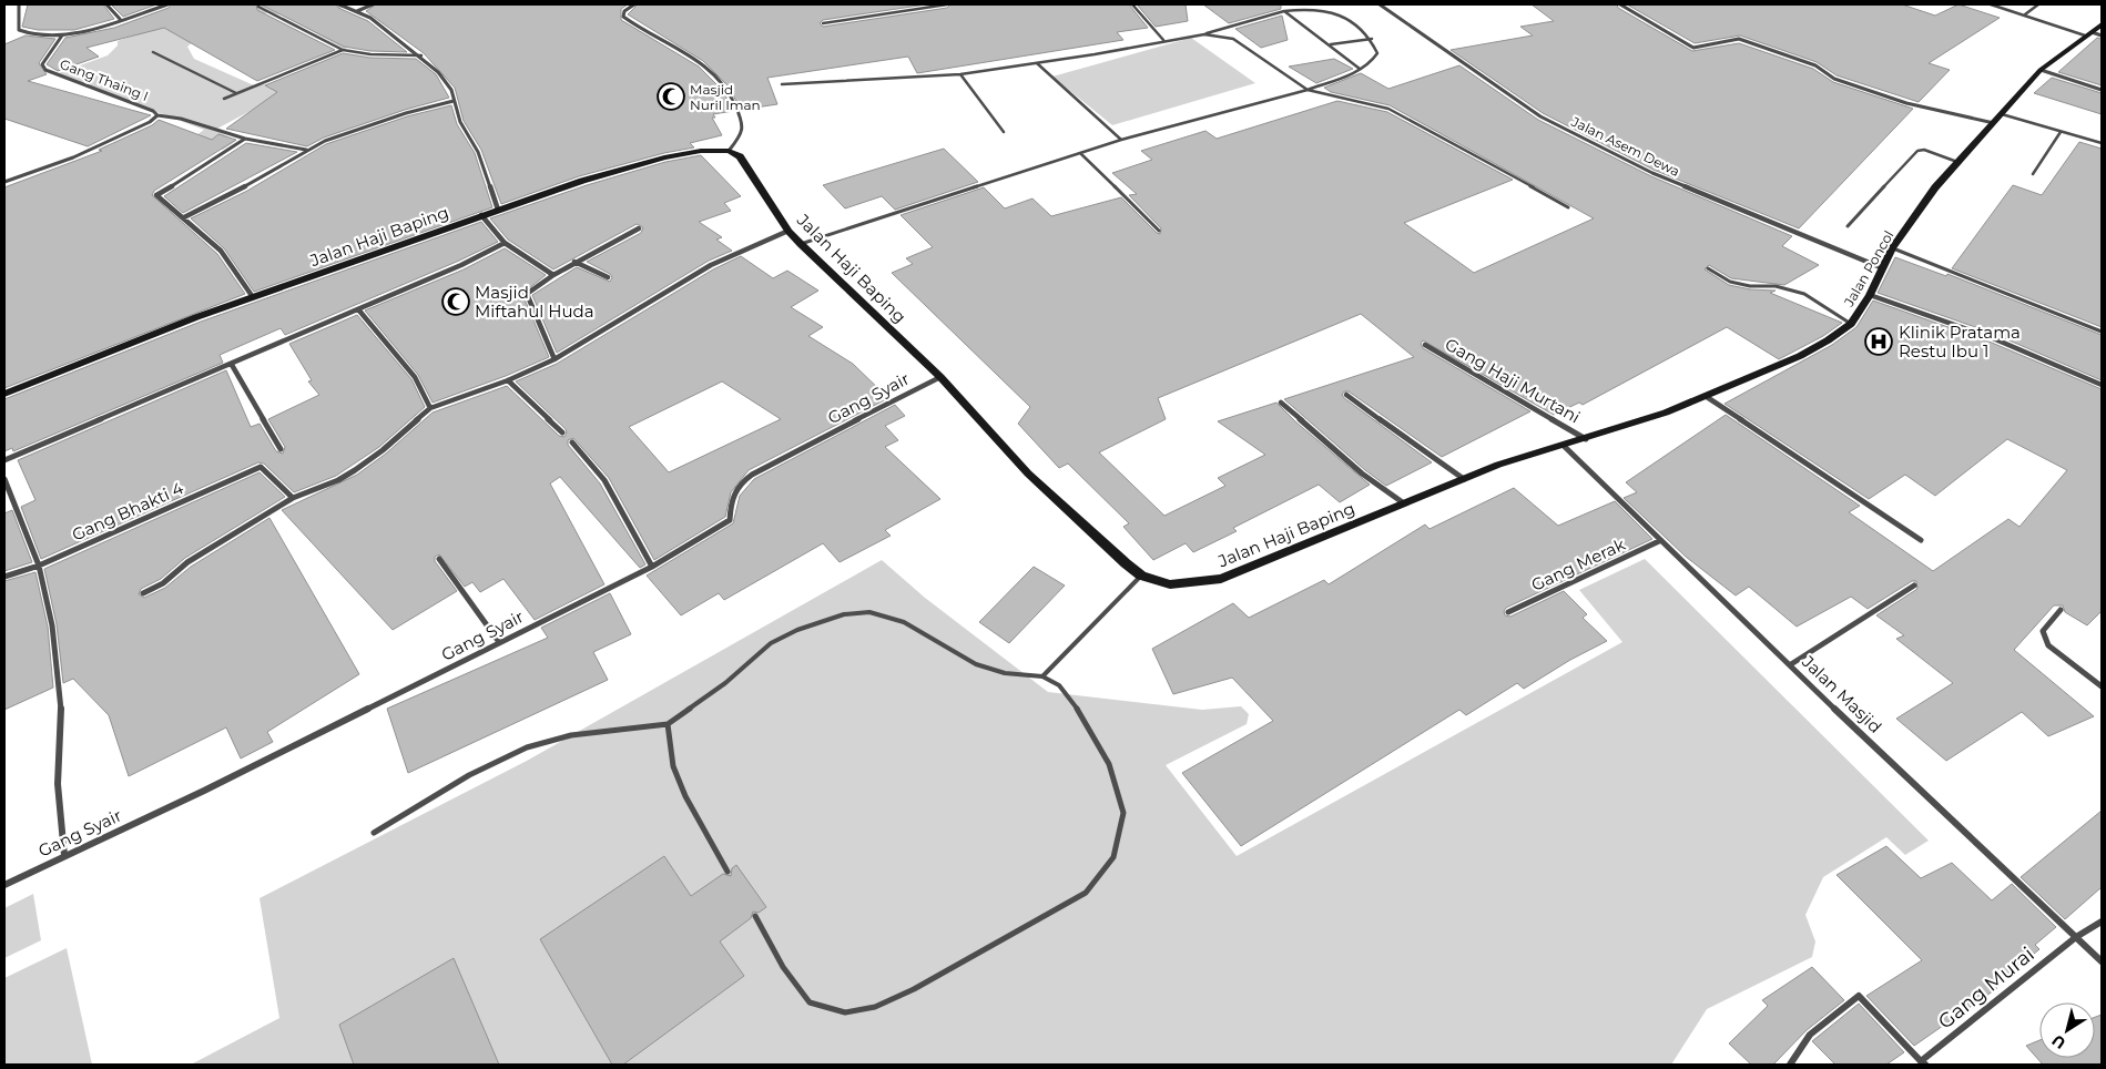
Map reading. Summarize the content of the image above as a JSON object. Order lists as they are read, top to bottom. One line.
{"streets":{"street":["Gang Thaing I","Jalan Asem Dewa","Jalan Haji Baping","Jalan Poncol","Gang Haji Murtani","Gang Syair","Gang Bhakti 4","Gang Merak","Jalan Masjid","Gang Murai"]},"crossings":[["Jalan Asem Dewa","Jalan Poncol"],["Jalan Haji Baping","Jalan Poncol"],["Jalan Haji Baping","Gang Syair"],["Jalan Haji Baping","Jalan Masjid"],["Jalan Poncol","Gang Haji Murtani"],["Jalan Poncol","Jalan Masjid"],["Gang Merak","Jalan Masjid"],["Jalan Masjid","Gang Murai"]],"places":{"mosque":["Masjid Nuril Iman","Masjid Miftahul Huda"],"hospital":["Klinik Pratama Restu Ibu 1"]},"north":"bottom left"}
